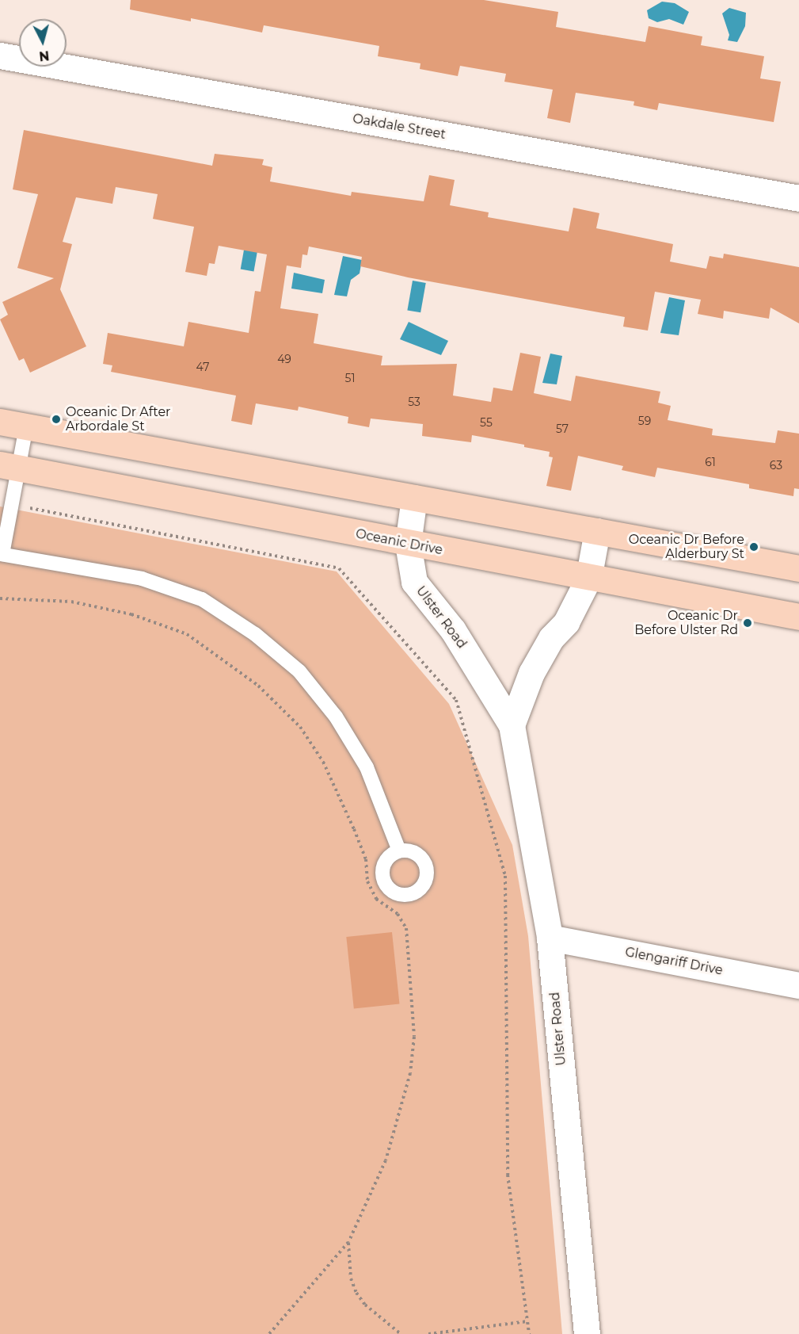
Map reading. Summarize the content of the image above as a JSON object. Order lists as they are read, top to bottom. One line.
{"streets":{"main road":["Oceanic Drive"],"street":["Oakdale Street","Ulster Road","Glengariff Drive"]},"crossings":[["Oceanic Drive","Ulster Road"],["Ulster Road","Glengariff Drive"]],"places":["Oceanic Dr After Arbordale St","Oceanic Dr Before Alderbury St","Oceanic Dr Before Ulster Rd"],"house_numbers":["49","47","51","53","59","55","57","61","63"],"north":"bottom"}
